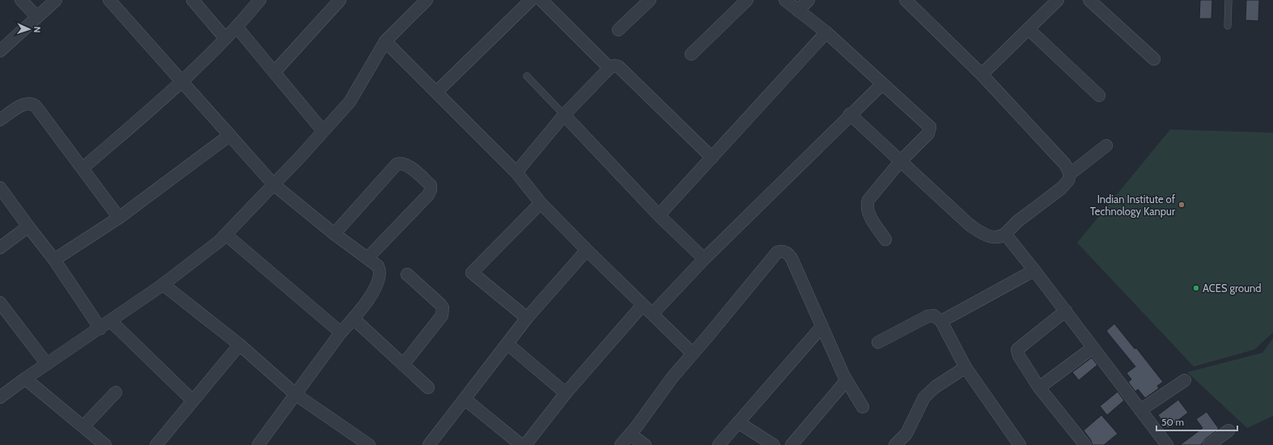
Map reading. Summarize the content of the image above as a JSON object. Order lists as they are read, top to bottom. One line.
{"places":["Indian Institute of Technology Kanpur","ACES ground"],"scale_bar":"50 m","north":"right"}
